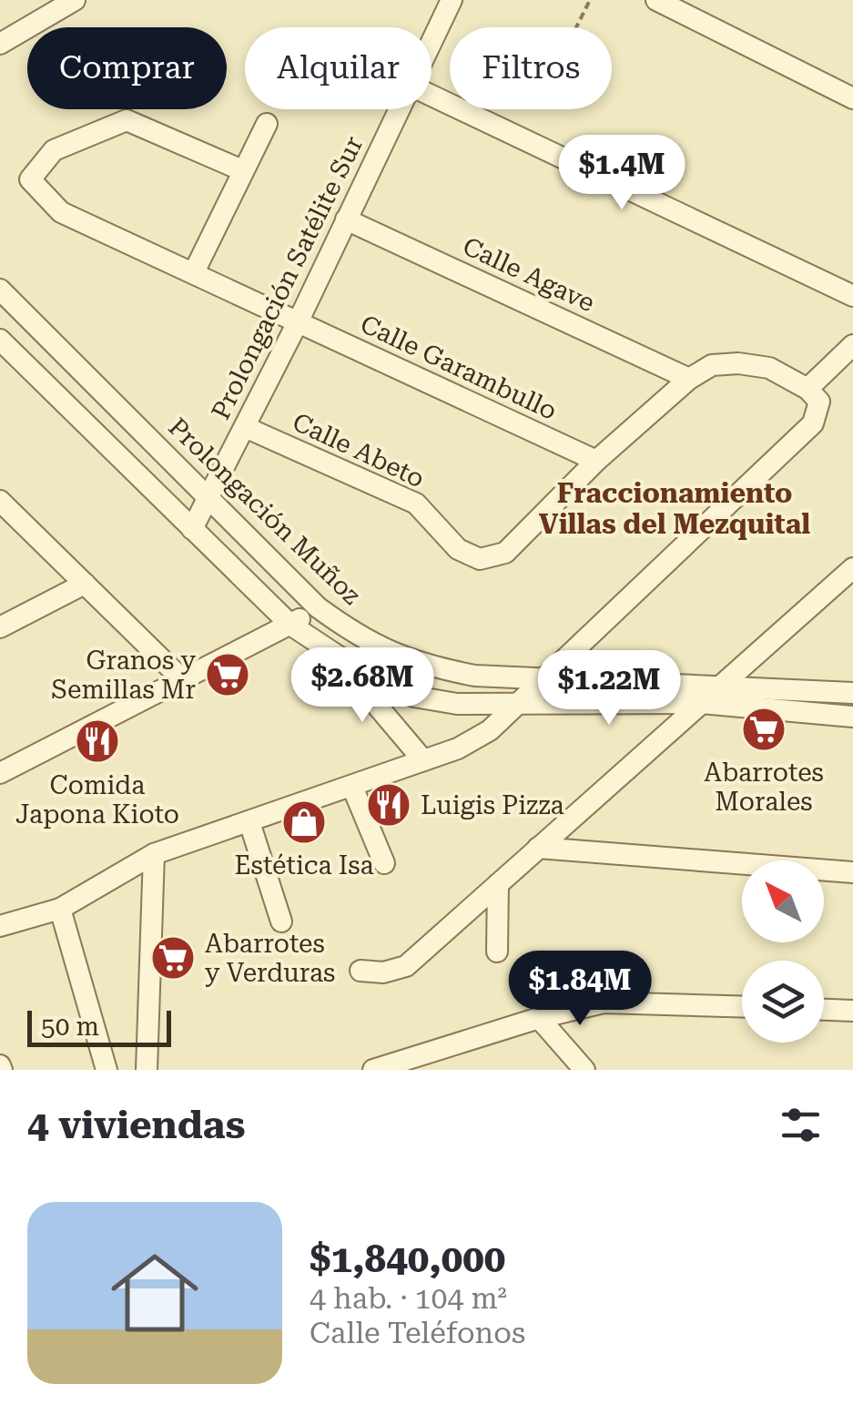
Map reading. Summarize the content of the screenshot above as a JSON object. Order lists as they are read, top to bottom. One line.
{"streets":{"street":["Calle Agave","Prolongación Satélite Sur","Calle Garambullo","Calle Abeto","Prolongación Muñoz"]},"crossings":[["Calle Agave","Prolongación Satélite Sur"],["Calle Agave","Calle Abeto"],["Prolongación Satélite Sur","Calle Garambullo"],["Prolongación Satélite Sur","Calle Abeto"],["Prolongación Satélite Sur","Prolongación Muñoz"],["Calle Garambullo","Calle Abeto"]],"districts":["Fraccionamiento Villas del Mezquital"],"places":{"supermarket":["Granos y Semillas Mr","Abarrotes Morales","Abarrotes y Verduras"],"restaurant":["Comida Japona Kioto","Luigis Pizza"],"shop":["Estética Isa"]},"scale_bar":"50 m","north":"top left","page":{"chip":["Comprar","Alquilar","Filtros"],"price":["$1.4M","$2.68M","$1.22M","$1.84M"],"scale":"50 m","heading":"4 viviendas","list":[{"name":"$1,840,000","note":"4 hab. · 104 m² · Calle Teléfonos"}]}}
